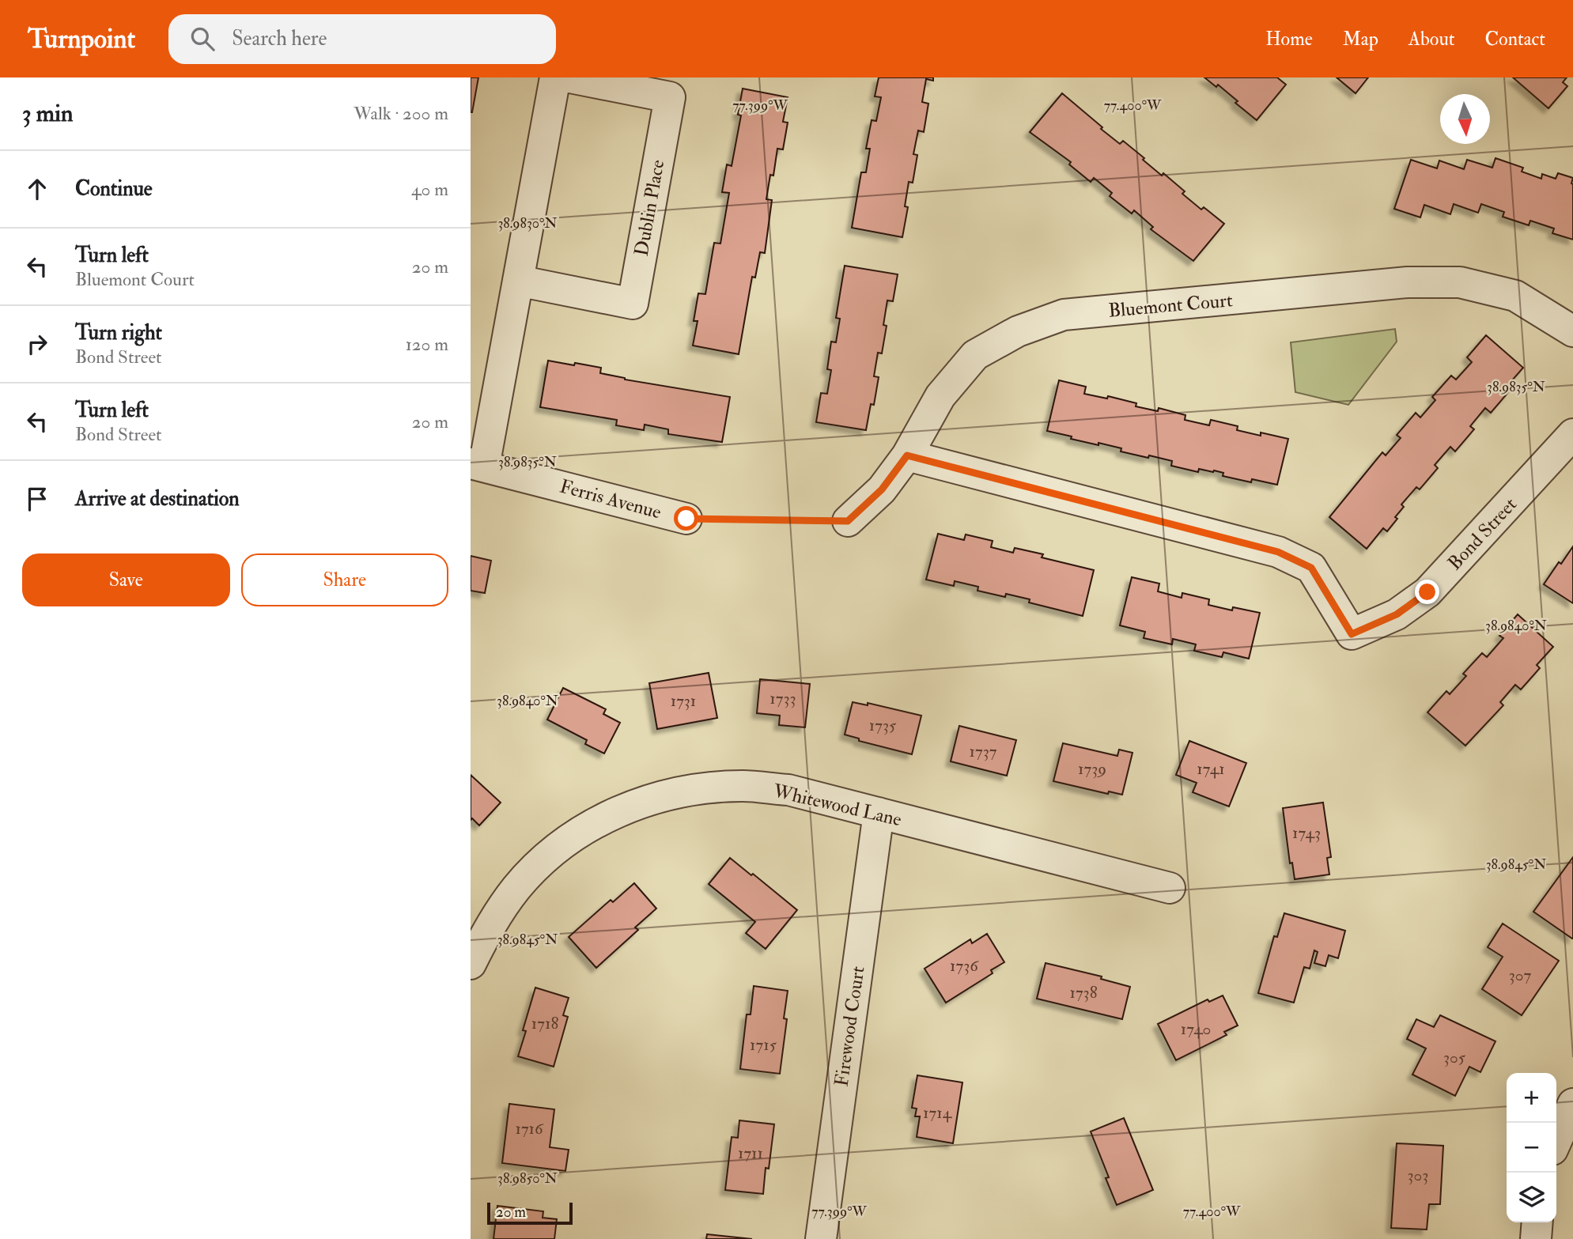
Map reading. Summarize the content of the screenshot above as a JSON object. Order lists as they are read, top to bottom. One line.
{"streets":{"street":["Dublin Place","Bluemont Court","Ferris Avenue","Bond Street","Whitewood Lane","Firewood Court"]},"crossings":[["Bluemont Court","Bond Street"],["Whitewood Lane","Firewood Court"]],"house_numbers":["1733","1731","1735","1737","1739","1741","1743","1736","307","1738","1718","1740","1715","305","1714","1716","1711","303"],"scale_bar":"20 m","north":"bottom","page":{"header":"Turnpoint","search":"Search here","nav":["Home","Map","About","Contact"],"heading":["3 min","Walk · 200 m"],"list":[["Continue","40 m"],["Turn left","Bluemont Court","20 m"],["Turn right","Bond Street","120 m"],["Turn left","Bond Street","20 m"],"Arrive at destination"],"buttons":["Save","Share"],"map_buttons":["+","−"],"scale":"20 m"},"coordinates":["77.399°W","77.400°W","38.9830°N","38.9835°N","38.9840°N","38.9845°N","38.9850°N"]}
